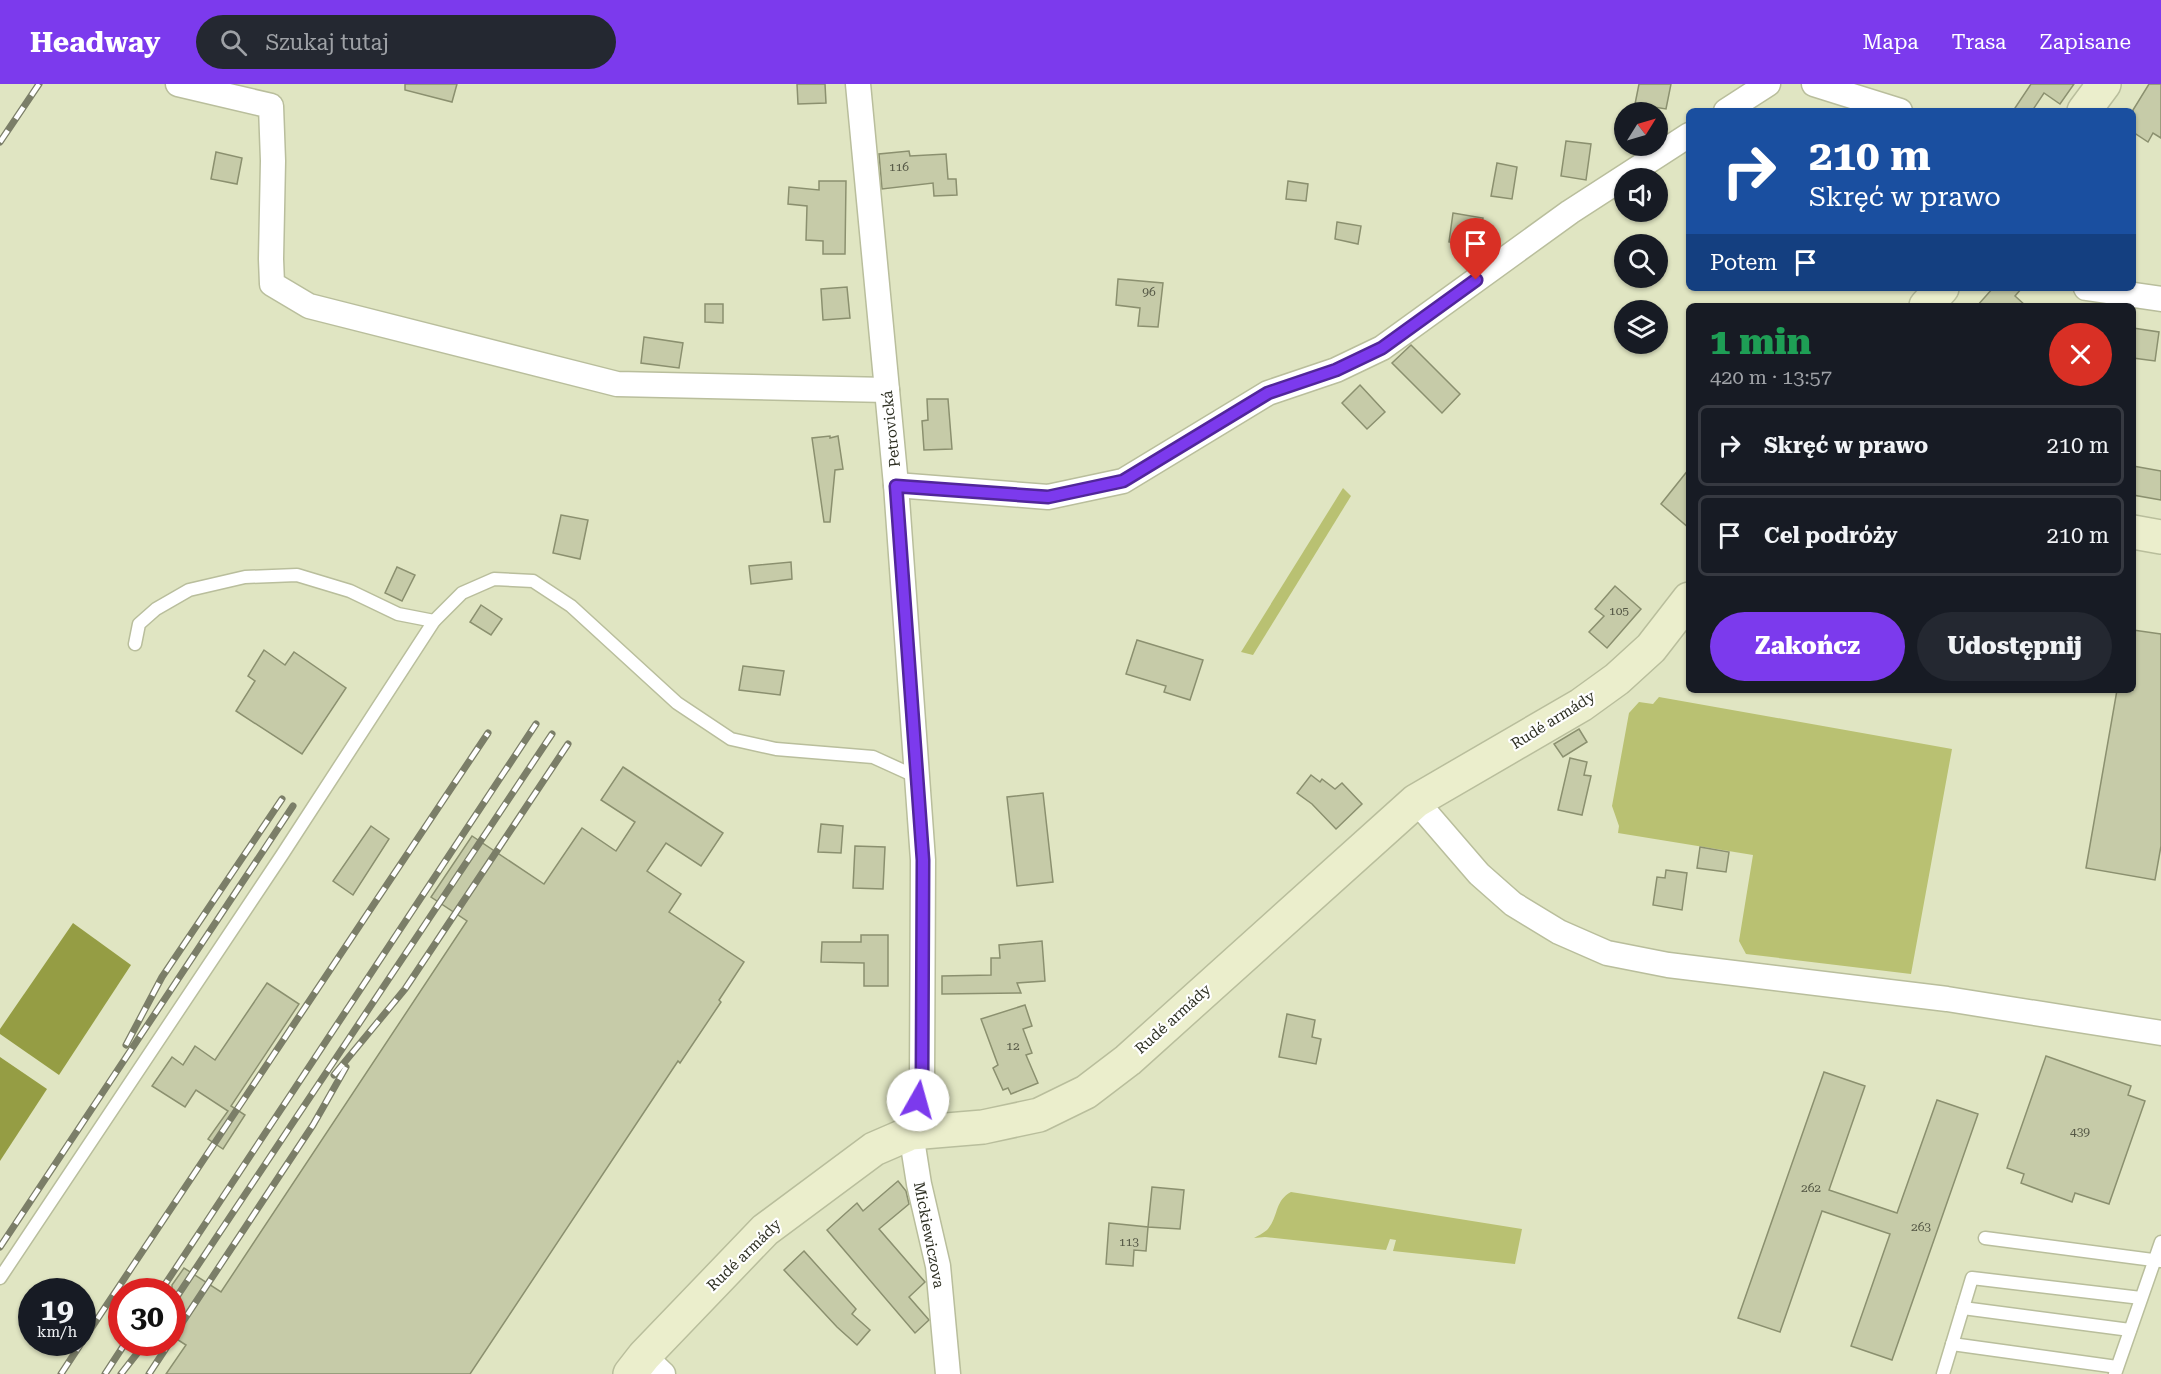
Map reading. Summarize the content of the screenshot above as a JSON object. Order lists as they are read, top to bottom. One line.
{"streets":{"main road":["Rudé armády"],"street":["Petrovická","Mickiewiczova"]},"crossings":[["Petrovická","Rudé armády"],["Petrovická","Mickiewiczova"],["Rudé armády","Mickiewiczova"]],"house_numbers":["116","96","105","12","439","262","263","113"],"north":"top right","page":{"header":"Headway","search":"Szukaj tutaj","nav":["Mapa","Trasa","Zapisane"],"turn":["210 m","Skręć w prawo"],"then":"Potem","heading":["1 min","420 m · 13:57"],"list":[{"name":"Skręć w prawo","value":"210 m"},{"name":"Cel podróży","value":"210 m"}],"buttons":["Zakończ","Udostępnij"],"speed":"19 km/h","limit":"30"}}
